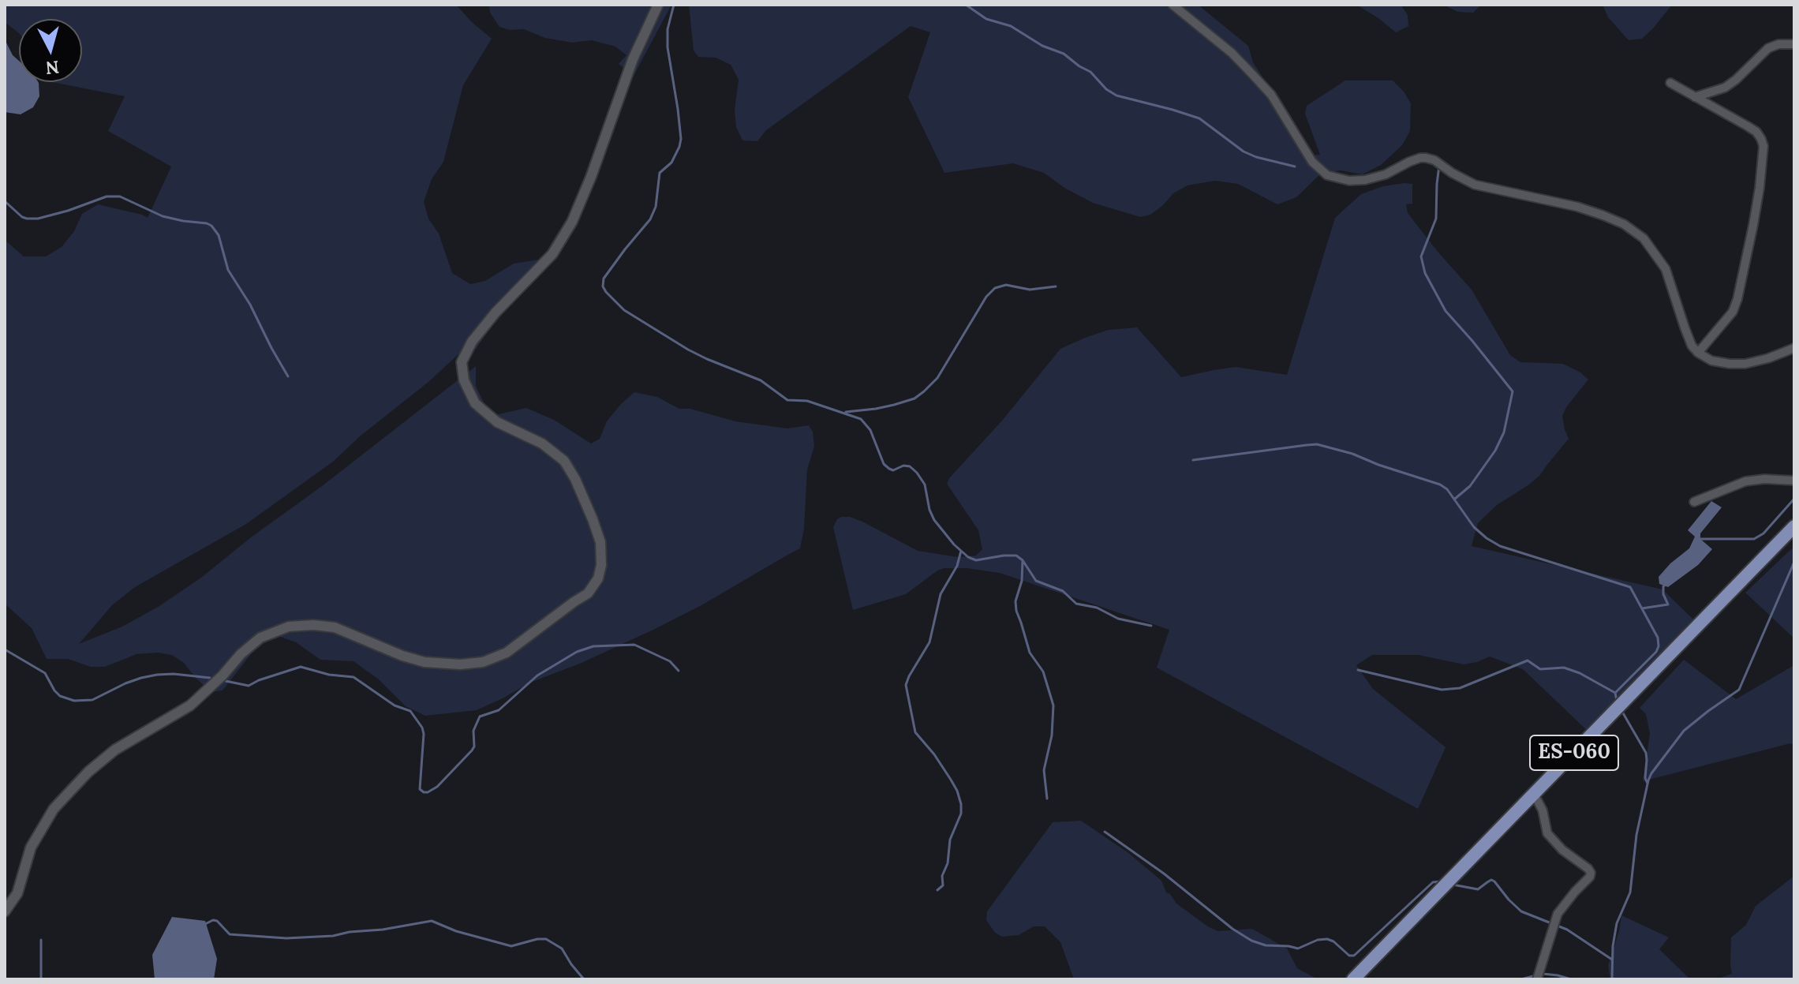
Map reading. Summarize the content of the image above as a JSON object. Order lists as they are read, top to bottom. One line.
{"streets":{"main road":["ES-060"]},"north":"bottom"}
